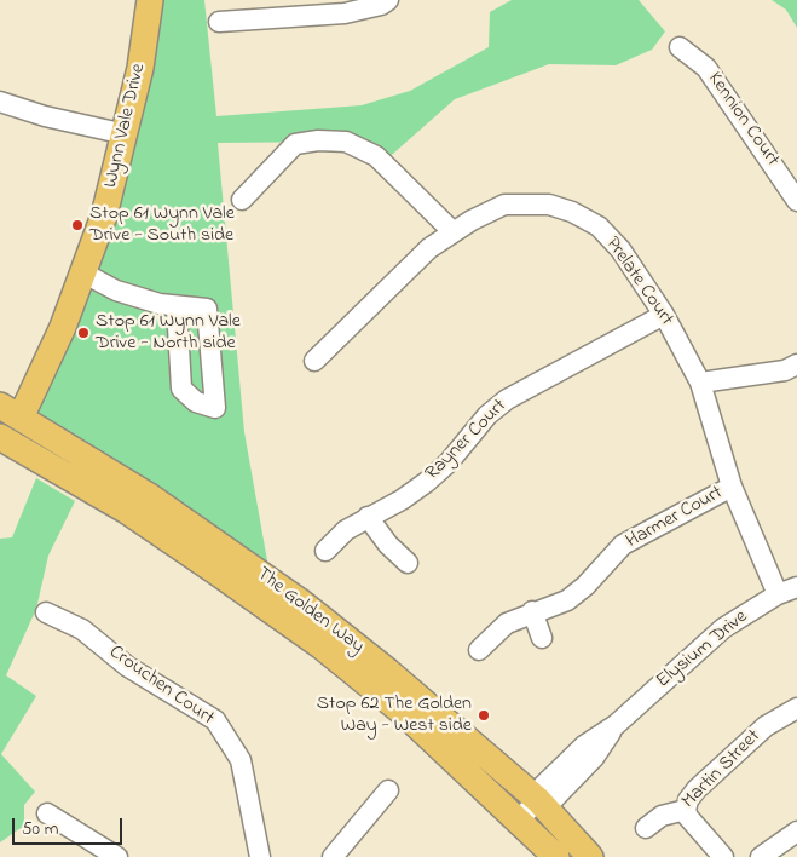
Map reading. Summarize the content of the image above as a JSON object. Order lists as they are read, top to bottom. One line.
{"streets":{"main road":["Wynn Vale Drive","The Golden Way"],"street":["Kennion Court","Prelate Court","Rayner Court","Harmer Court","Elysium Drive","Crouchen Court","Martin Street"]},"crossings":[["Wynn Vale Drive","The Golden Way"],["Prelate Court","Rayner Court"],["Prelate Court","Harmer Court"],["Prelate Court","Elysium Drive"],["The Golden Way","Elysium Drive"]],"places":["Stop 61 Wynn Vale Drive - South side","Stop 61 Wynn Vale Drive - North side","Stop 62 The Golden Way - West side"],"scale_bar":"50 m"}
